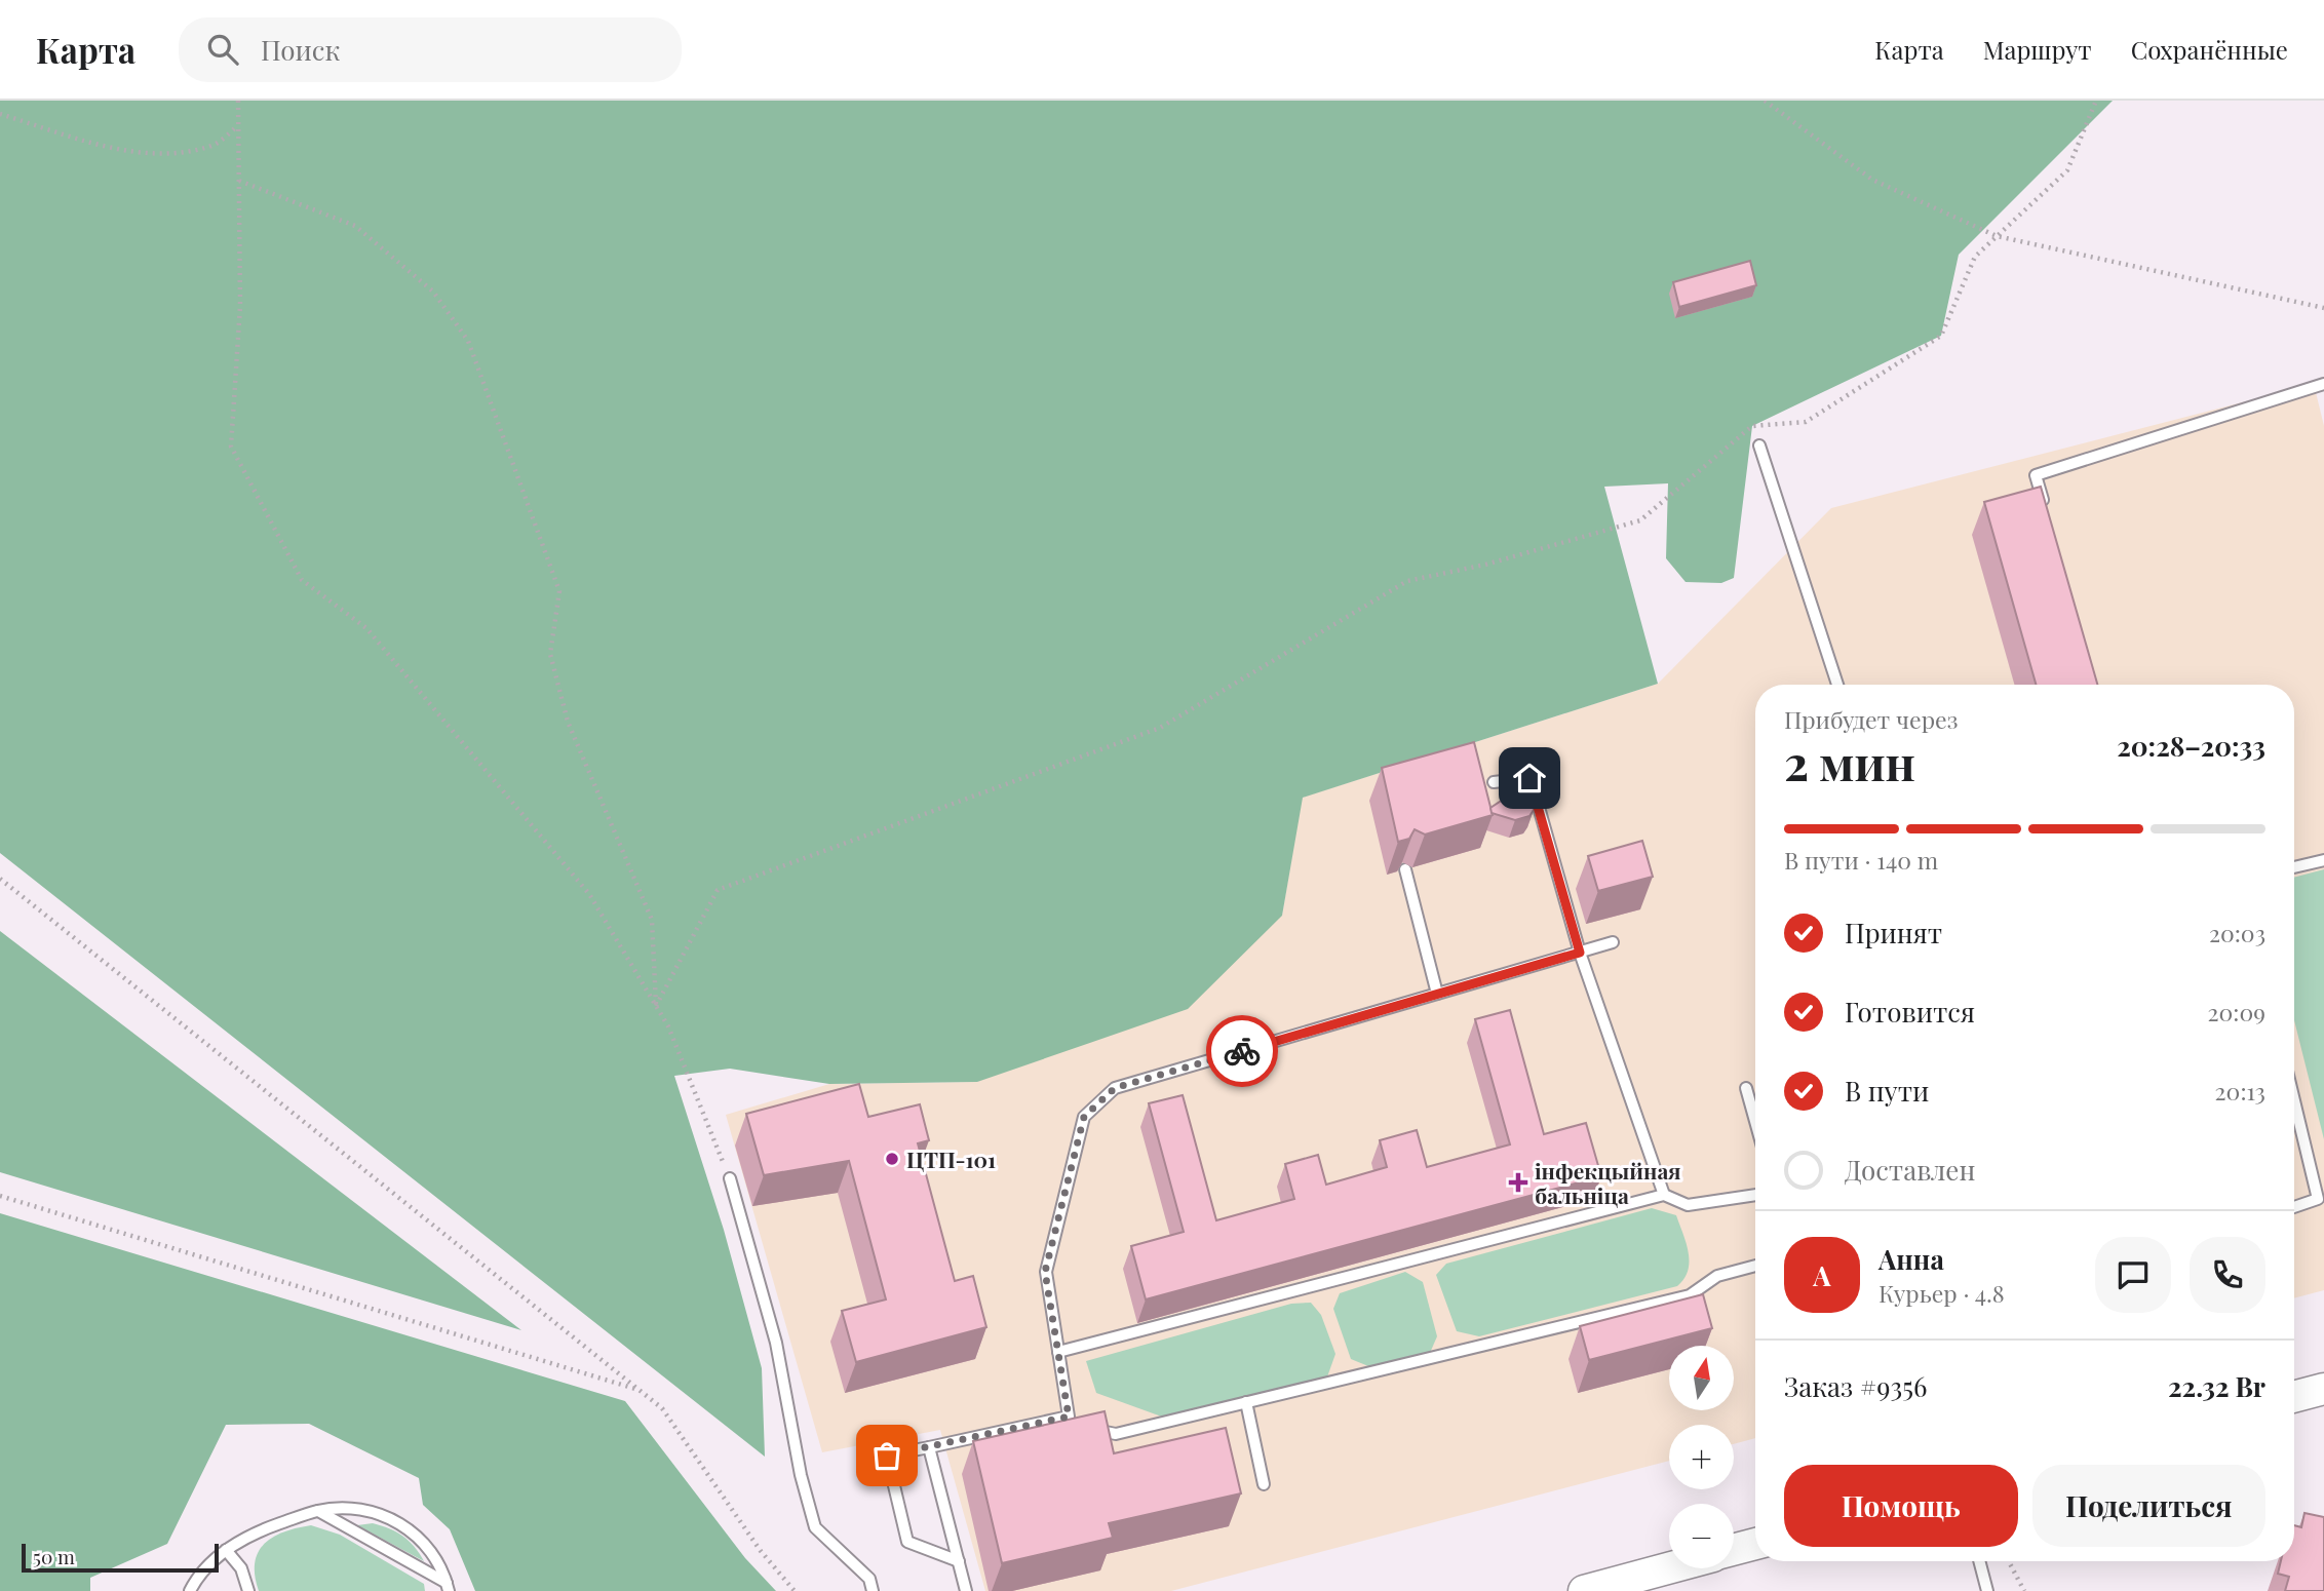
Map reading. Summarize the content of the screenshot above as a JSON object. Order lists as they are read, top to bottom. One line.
{"places":{"other":["ЦТП-101"],"health":["інфекцыйная бальніца"]},"scale_bar":"50 m","north":"top","page":{"header":"Карта","search":"Поиск","nav":["Карта","Маршрут","Сохранённые"],"heading":["2 мин","Прибудет через","20:28–20:33"],"panel":["Анна","Курьер · 4.8","Заказ #9356","22.32 Br"],"bar":"В пути · 140 m","list":[["Принят","20:03"],["Готовится","20:09"],["В пути","20:13"],"Доставлен"],"round":"А","map_buttons":["+","−"],"buttons":["Помощь","Поделиться"],"scale":"50 m"}}
